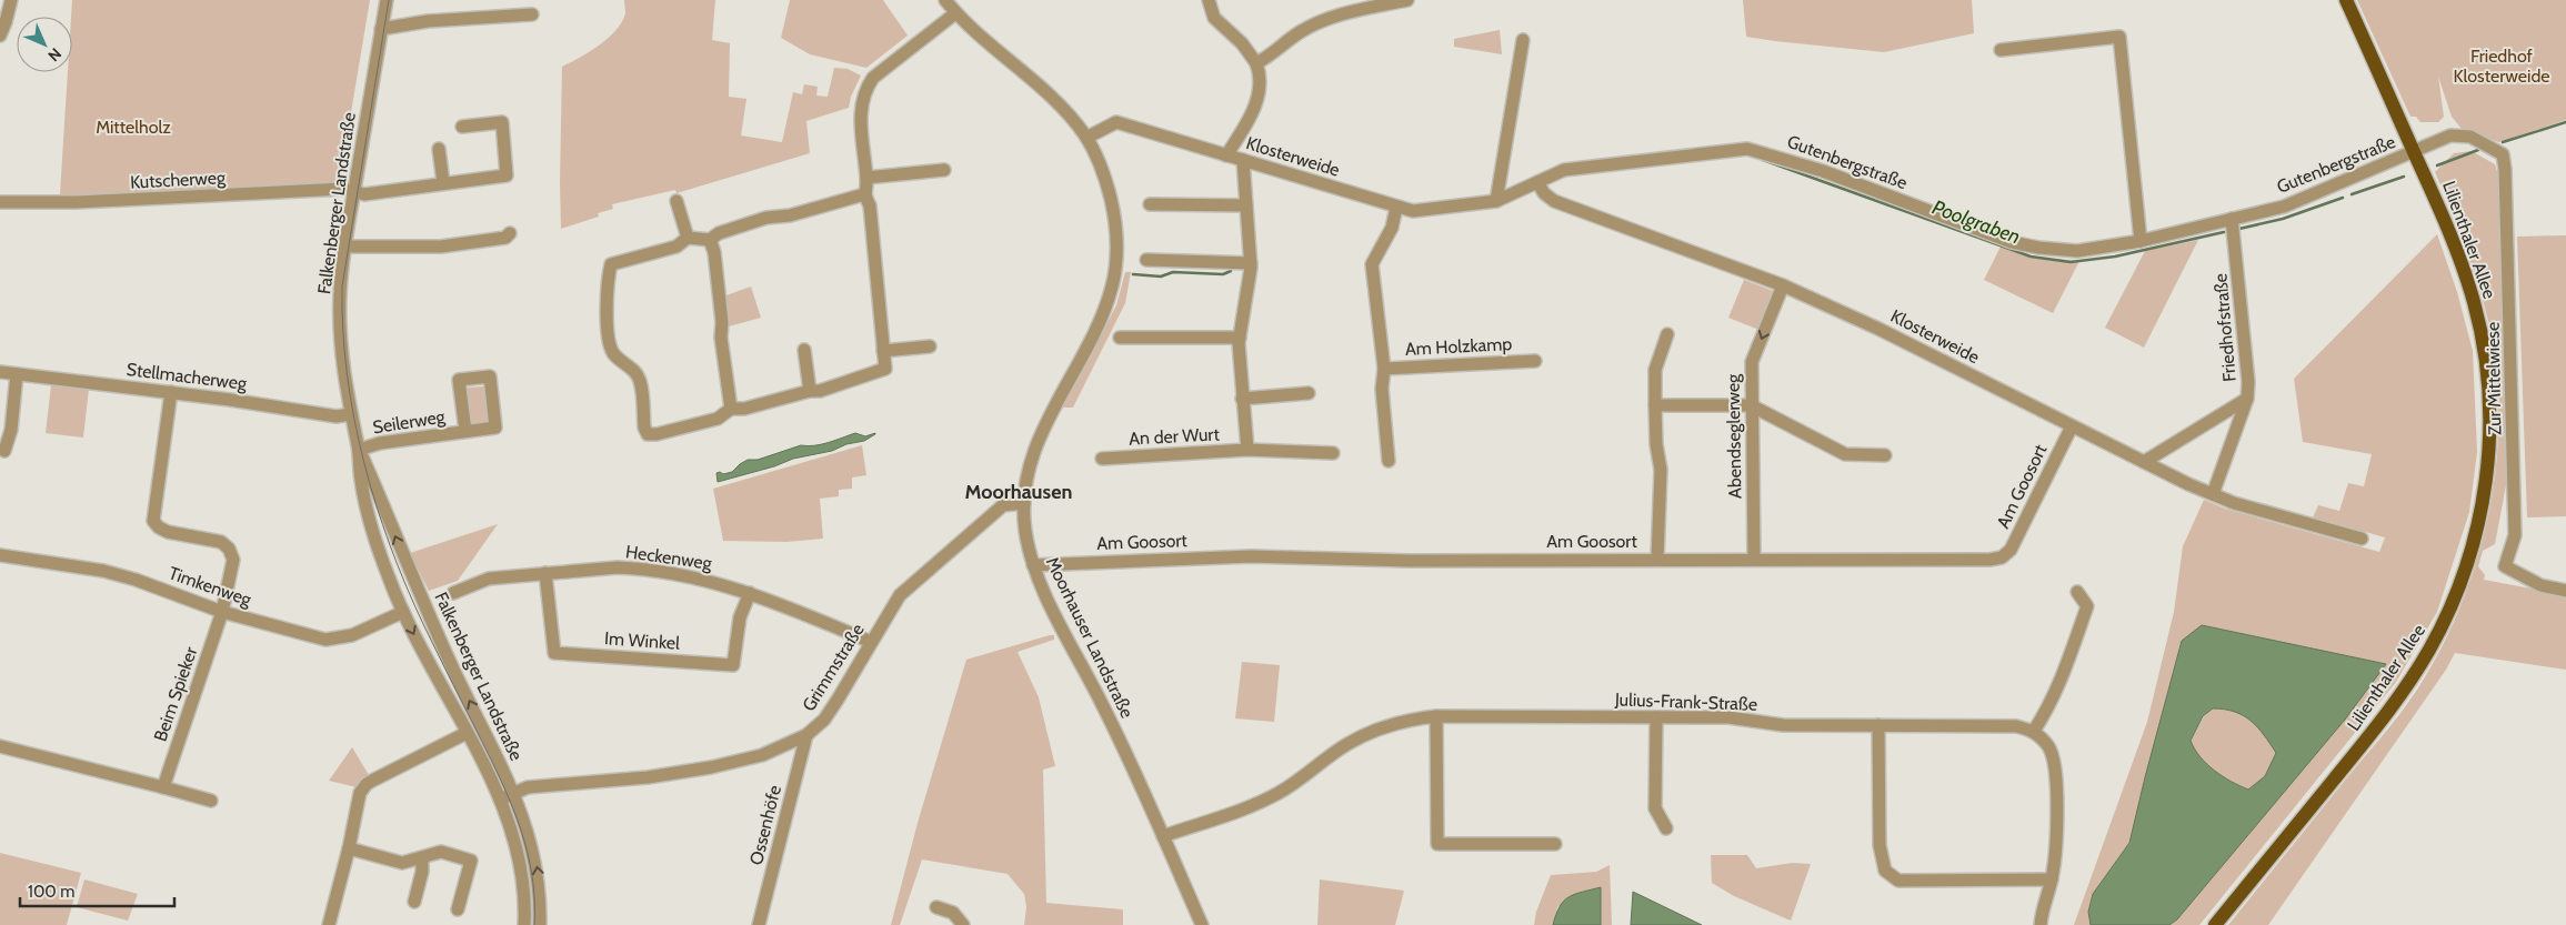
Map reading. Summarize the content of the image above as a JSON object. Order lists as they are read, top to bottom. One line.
{"streets":{"main road":["Lilienthaler Allee"],"street":["Klosterweide","Gutenbergstraße","Kutscherweg","Falkenberger Landstraße","Friedhofstraße","Am Holzkamp","Stellmacherweg","Zur Mittelwiese","Seilerweg","An der Wurt","Abendseglerweg","Am Goosort","Heckenweg","Timkenweg","Moorhauser Landstraße","Im Winkel","Grimmstraße","Beim Spieker","Julius-Frank-Straße","Ossenhöfe"]},"crossings":[["Klosterweide","Gutenbergstraße"],["Klosterweide","Friedhofstraße"],["Klosterweide","Am Holzkamp"],["Klosterweide","An der Wurt"],["Klosterweide","Abendseglerweg"],["Klosterweide","Am Goosort"],["Klosterweide","Moorhauser Landstraße"],["Gutenbergstraße","Lilienthaler Allee"],["Gutenbergstraße","Friedhofstraße"],["Gutenbergstraße","Zur Mittelwiese"],["Kutscherweg","Falkenberger Landstraße"],["Falkenberger Landstraße","Stellmacherweg"],["Falkenberger Landstraße","Seilerweg"],["Falkenberger Landstraße","Timkenweg"],["Falkenberger Landstraße","Grimmstraße"],["Lilienthaler Allee","Zur Mittelwiese"],["Stellmacherweg","Beim Spieker"],["Abendseglerweg","Am Goosort"],["Am Goosort","Moorhauser Landstraße"],["Heckenweg","Im Winkel"],["Heckenweg","Grimmstraße"],["Timkenweg","Beim Spieker"],["Moorhauser Landstraße","Grimmstraße"],["Moorhauser Landstraße","Julius-Frank-Straße"],["Grimmstraße","Ossenhöfe"]],"districts":["Moorhausen"],"water":["Poolgraben"],"parks":["Friedhof Klosterweide","Mittelholz"],"scale_bar":"100 m","north":"bottom right"}
